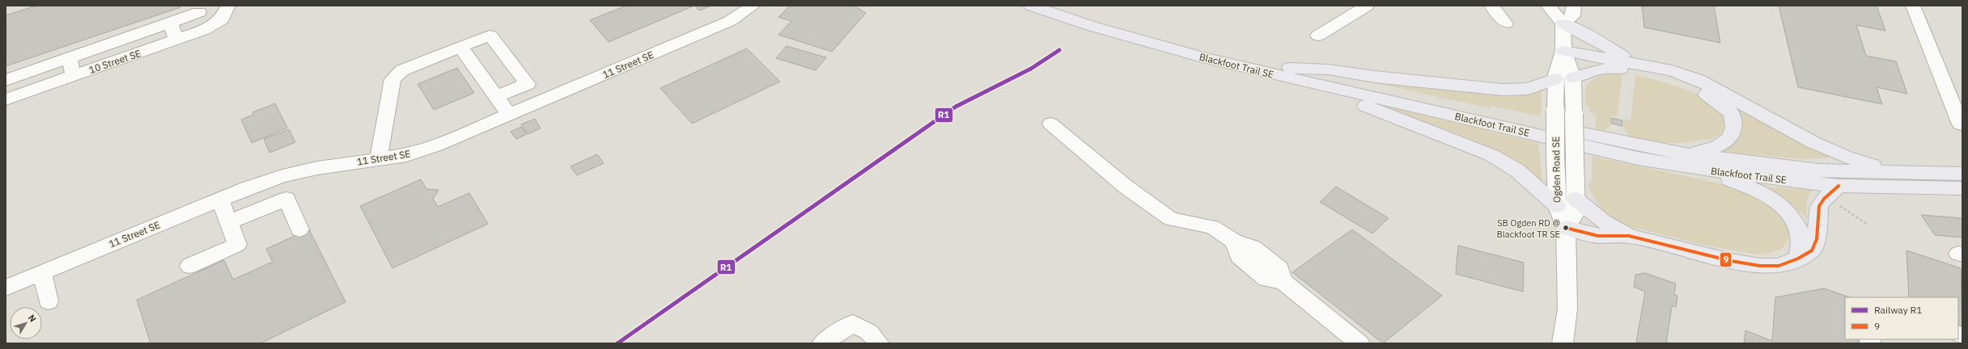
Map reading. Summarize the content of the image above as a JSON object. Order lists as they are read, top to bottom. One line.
{"streets":{"main road":["Blackfoot Trail SE"],"street":["10 Street SE","11 Street SE","Ogden Road SE"]},"places":["SB Ogden RD @ Blackfoot TR SE"],"lines":["rail line R1","transit line 9"],"legend":["Railway R1","9"],"north":"top right"}
